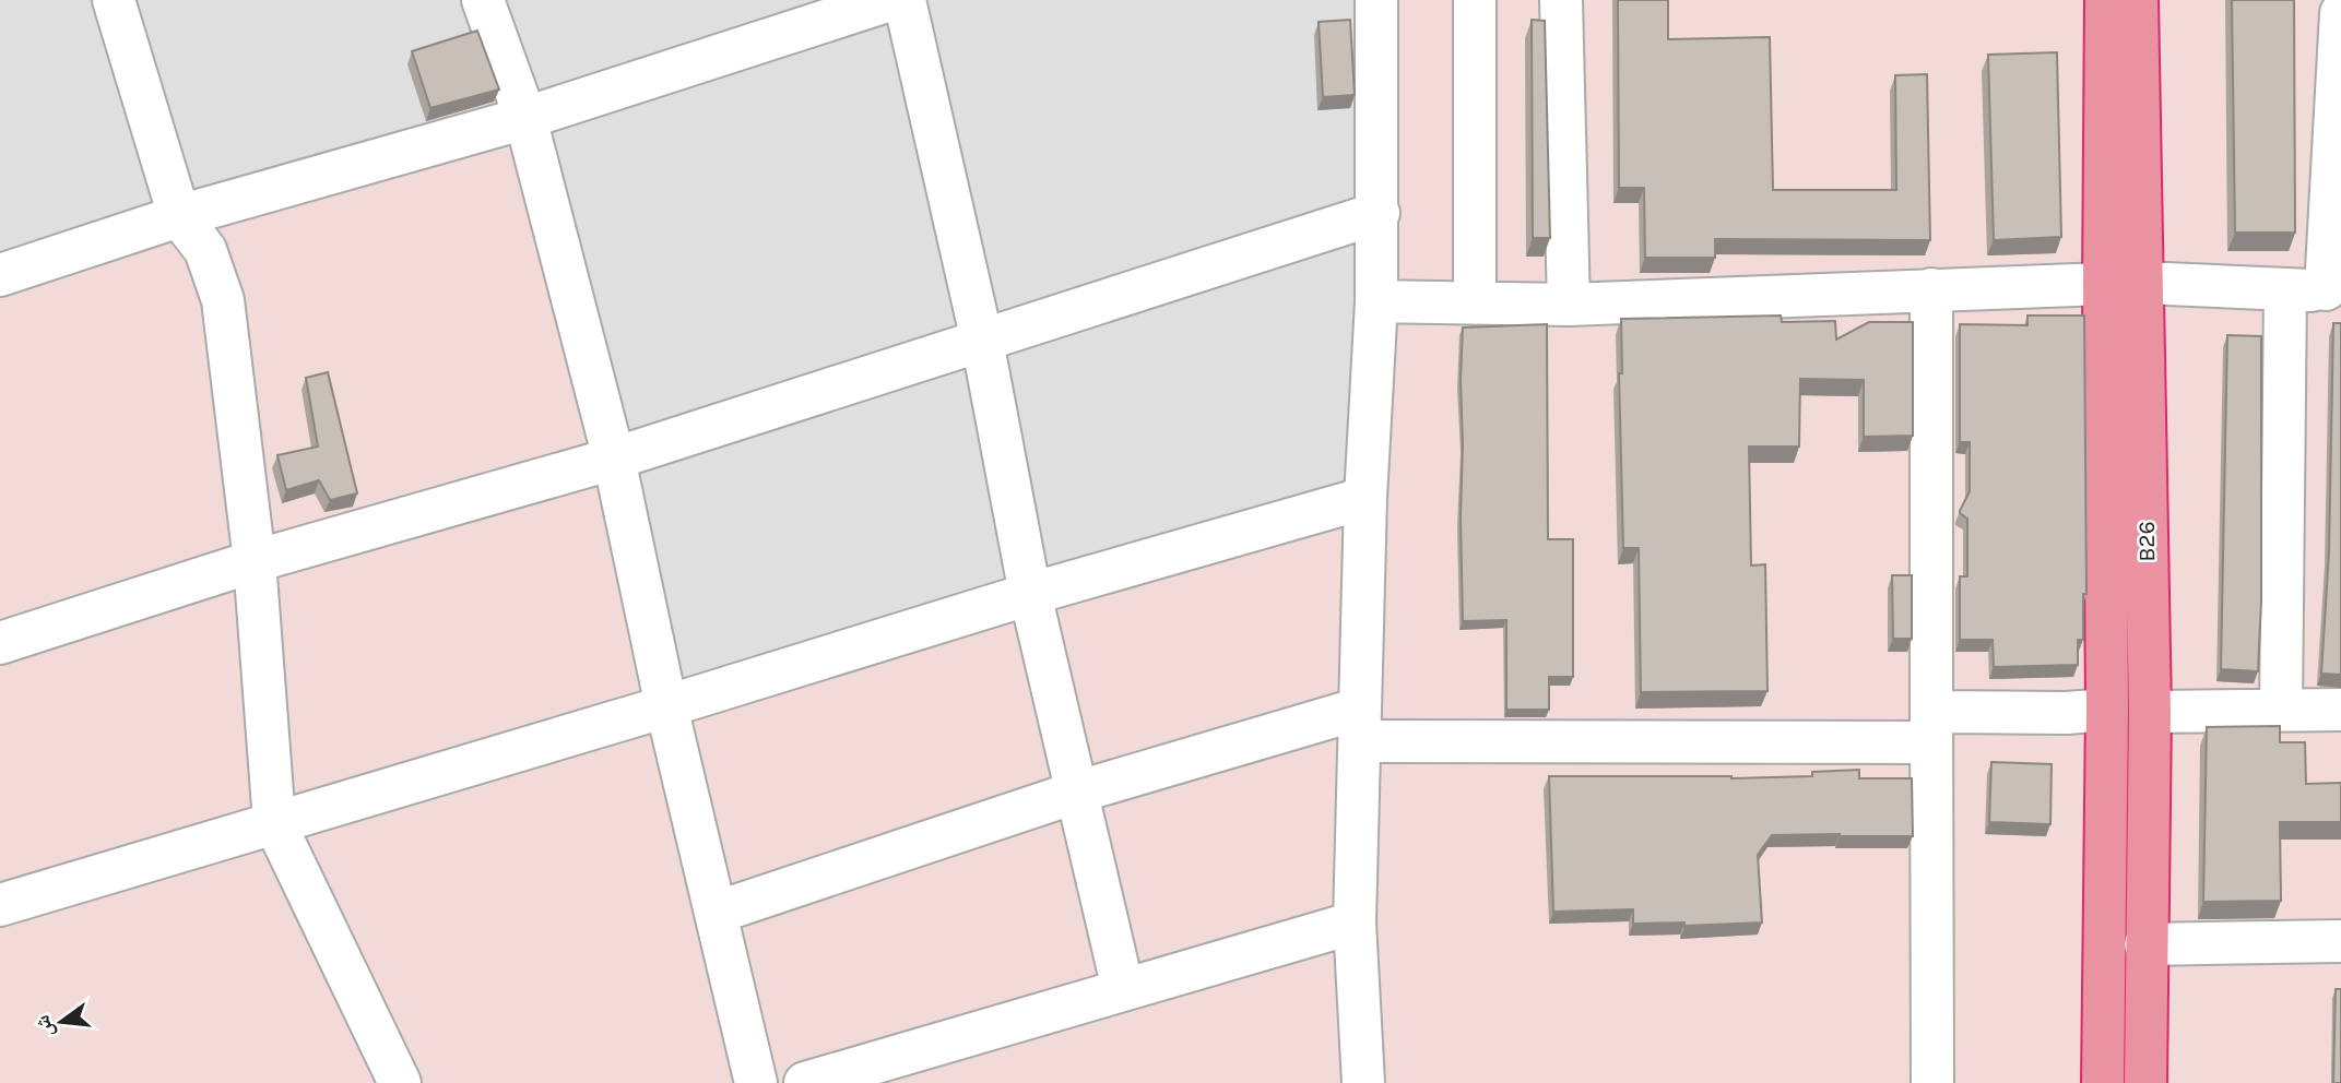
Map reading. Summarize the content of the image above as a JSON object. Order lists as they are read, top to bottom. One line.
{"streets":{"highway":["B26"]},"north":"left"}
